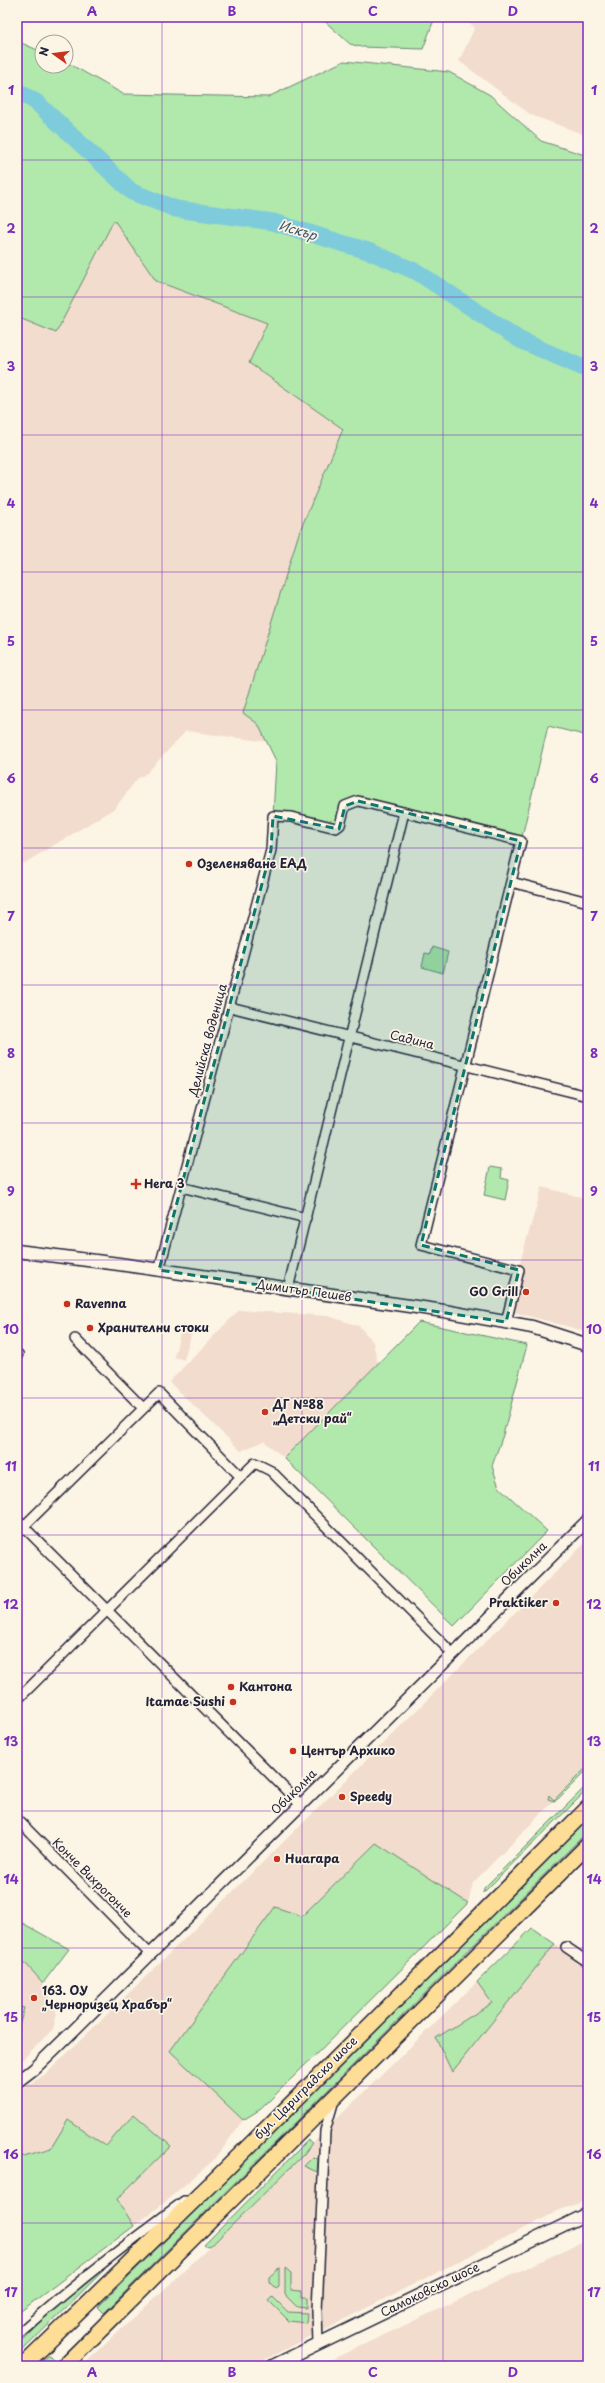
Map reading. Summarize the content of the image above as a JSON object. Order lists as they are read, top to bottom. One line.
{"streets":{"highway":["бул. Цариградско шосе"],"main road":["Димитър Пешев","Самоковско шосе"],"street":["Делийска воденица","Садина","Обиколна","Конче Вихрогонче"]},"crossings":[["Делийска воденица","Садина"],["Делийска воденица","Димитър Пешев"],["Обиколна","Конче Вихрогонче"]],"water":["Искър"],"places":{"other":["Озеленяване ЕАД","GO Grill","Ravenna","Хранителни стоки","ДГ №88 „Детски рай“","Praktiker","Кантона","Itamae Sushi","Център Архико","Speedy","Ниагара","163. ОУ „Черноризец Храбър“"],"health":["Hera 3"]},"north":"left","grid":{"columns":["A","B","C","D"],"rows":["1","2","3","4","5","6","7","8","9","10","11","12","13","14","15","16","17"]}}
